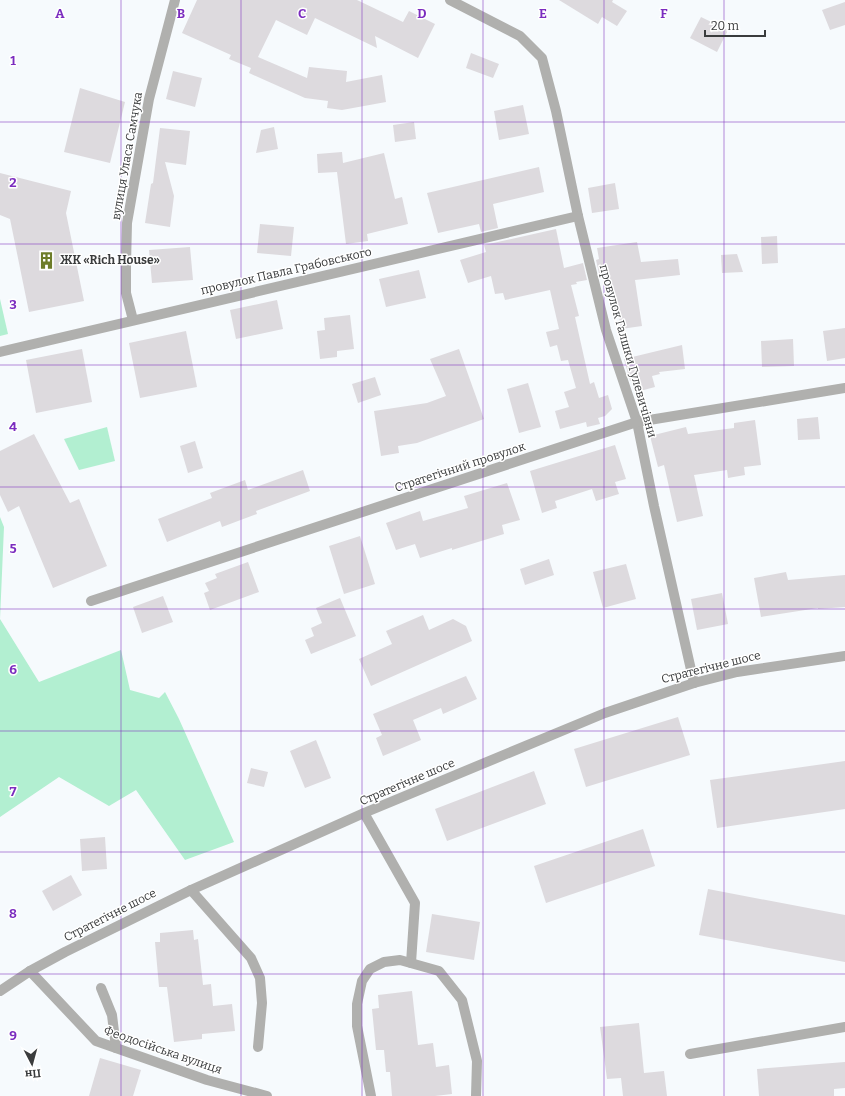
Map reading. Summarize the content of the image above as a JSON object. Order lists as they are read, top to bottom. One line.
{"streets":{"street":["вулиця Уласа Самчука","провулок Павла Грабовського","провулок Галшки Гулевичівни","Стратегічний провулок","Стратегічне шосе","Феодосійська вулиця"]},"crossings":[["вулиця Уласа Самчука","провулок Павла Грабовського"],["провулок Павла Грабовського","провулок Галшки Гулевичівни"],["провулок Галшки Гулевичівни","Стратегічний провулок"],["провулок Галшки Гулевичівни","Стратегічне шосе"],["Стратегічне шосе","Феодосійська вулиця"]],"places":{"building":["ЖК «Rich House»"]},"scale_bar":"20 m","north":"bottom","grid":{"columns":["A","B","C","D","E","F"],"rows":["1","2","3","4","5","6","7","8","9"]}}
